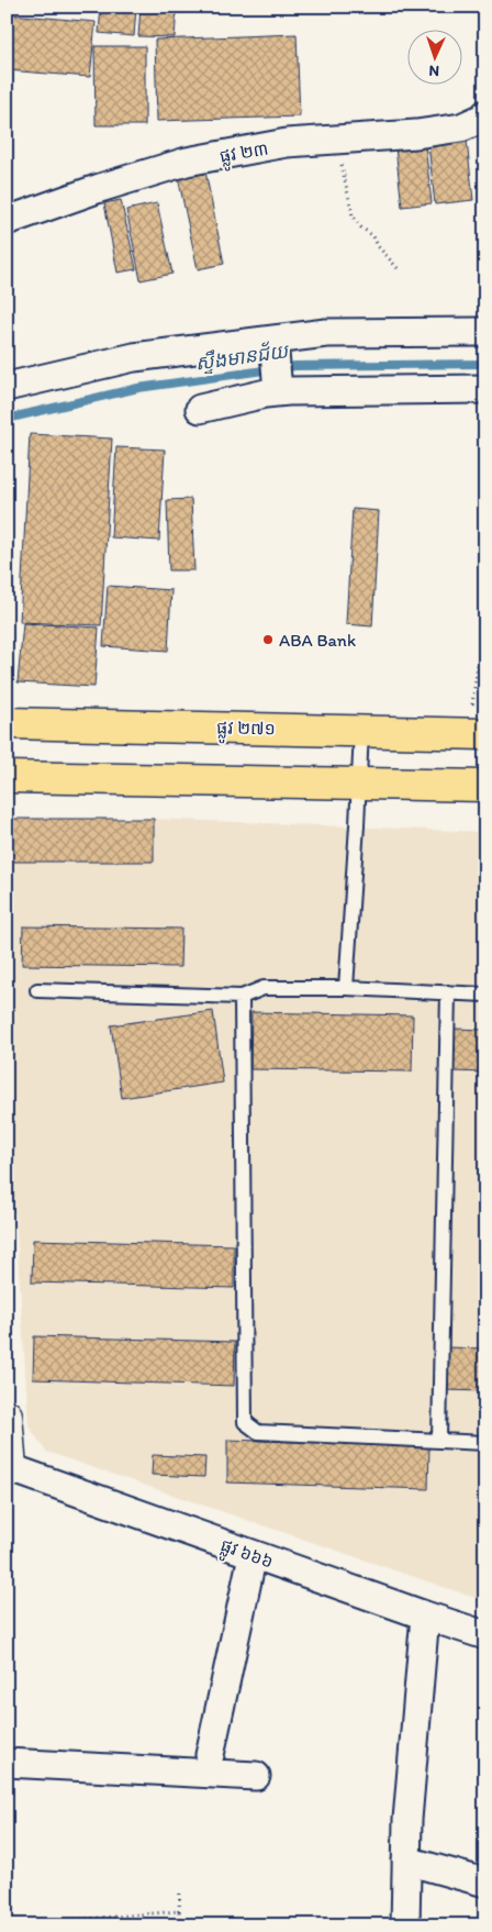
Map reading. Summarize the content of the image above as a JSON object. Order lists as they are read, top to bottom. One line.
{"streets":{"main road":["ផ្លូវ ២៧១"],"street":["ផ្លូវ ២៣","ផ្លូវ ៦៦៦"]},"water":["ស្ទឹងមានជ័យ"],"places":["ABA Bank"],"north":"bottom"}
